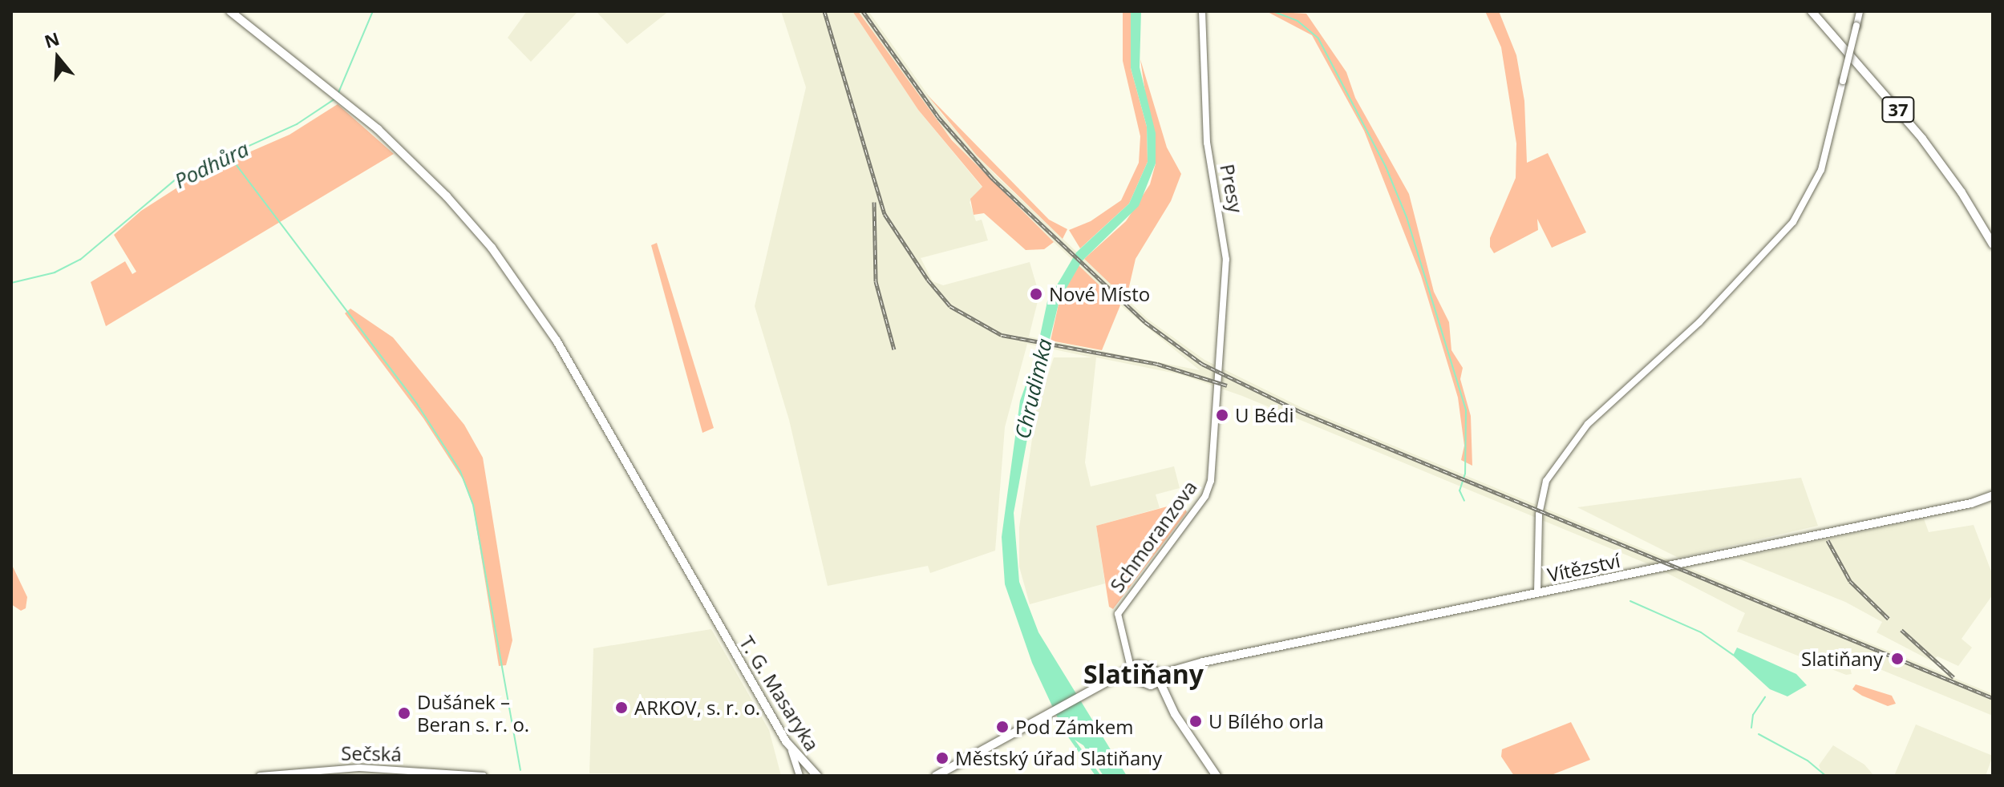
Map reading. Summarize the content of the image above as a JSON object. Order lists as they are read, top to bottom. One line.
{"streets":{"main road":["37","Vítězství","T. G. Masaryka"],"street":["Presy","Schmoranzova","Sečská"]},"crossings":[["Presy","Schmoranzova"]],"districts":["Slatiňany"],"water":["Podhůra","Chrudimka"],"places":["Nové Místo","U Bédi","Slatiňany","ARKOV, s. r. o.","Dušánek – Beran s. r. o.","U Bílého orla","Pod Zámkem","Městský úřad Slatiňany"],"north":"top"}
